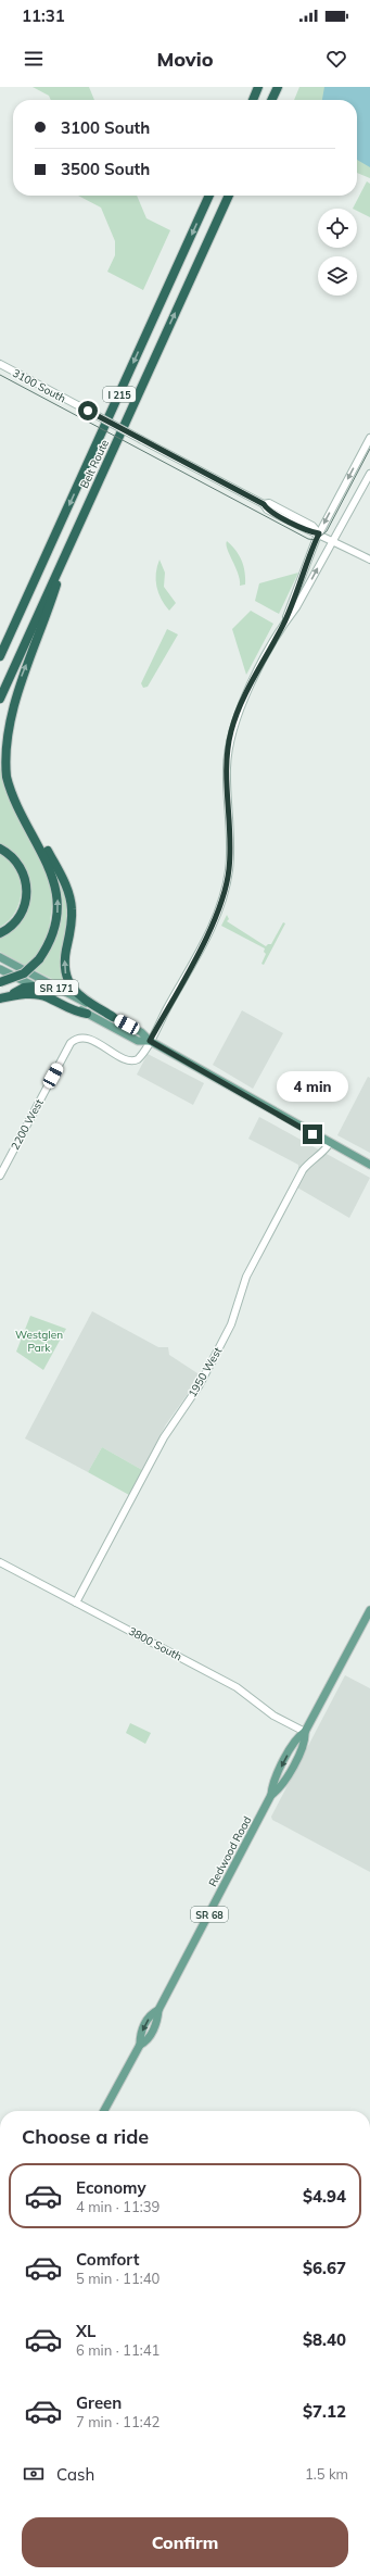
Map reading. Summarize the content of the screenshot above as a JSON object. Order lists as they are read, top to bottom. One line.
{"streets":{"highway":["I 215","Belt Route"],"main road":["SR 171","Redwood Road","SR 68"],"street":["3100 South","2200 West","1950 West","3800 South"]},"crossings":[["SR 171","2200 West"],["SR 171","1950 West"],["1950 West","3800 South"],["3800 South","Redwood Road"]],"parks":["Westglen Park"],"page":{"status":"11:31","header":"Movio","banner":["3100 South","3500 South"],"bubble":"4 min","heading":"Choose a ride","list":[{"name":"Economy","note":"4 min · 11:39","value":"$4.94"},{"name":"Comfort","note":"5 min · 11:40","value":"$6.67"},{"name":"XL","note":"6 min · 11:41","value":"$8.40"},{"name":"Green","note":"7 min · 11:42","value":"$7.12"}],"pay":["Cash","1.5 km"],"buttons":"Confirm"}}
